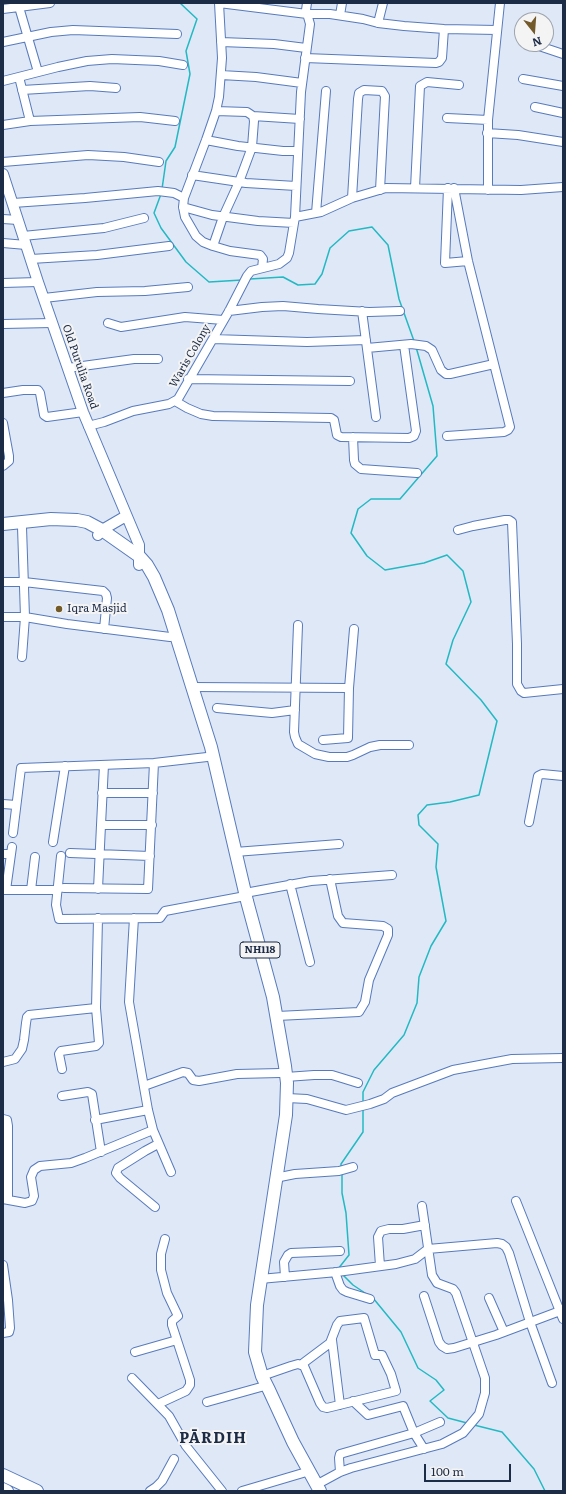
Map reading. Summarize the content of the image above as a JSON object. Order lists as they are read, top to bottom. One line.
{"streets":{"highway":["NH118"],"main road":["Old Purulia Road"],"street":["Waris Colony"]},"crossings":[["Waris Colony","Old Purulia Road"],["Old Purulia Road","NH118"]],"districts":["PĀRDIH"],"places":["Iqra Masjid"],"scale_bar":"100 m","north":"bottom"}
